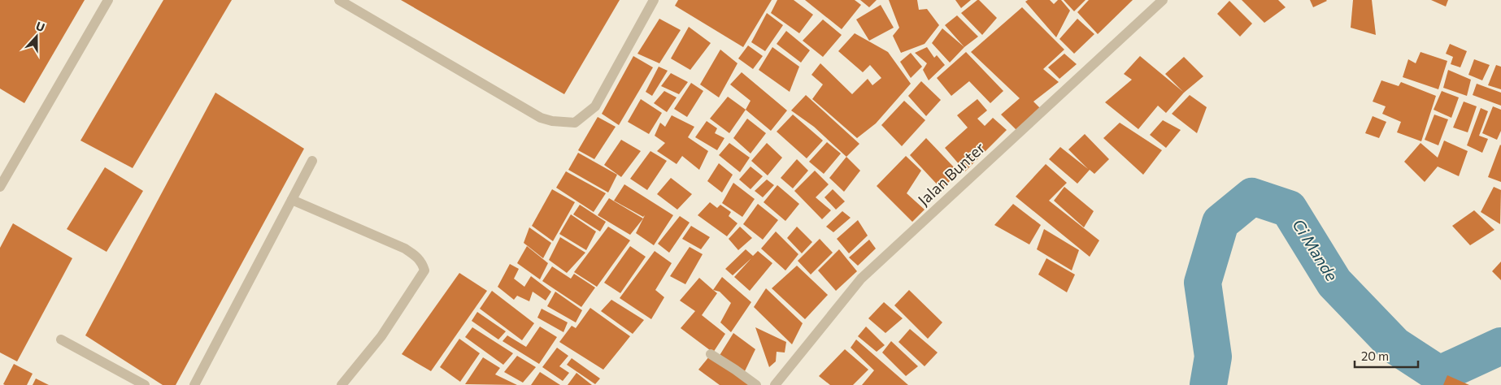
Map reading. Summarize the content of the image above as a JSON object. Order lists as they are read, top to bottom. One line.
{"streets":{"street":["Jalan Bunter"]},"water":["Ci Mande"],"scale_bar":"20 m","north":"top"}
